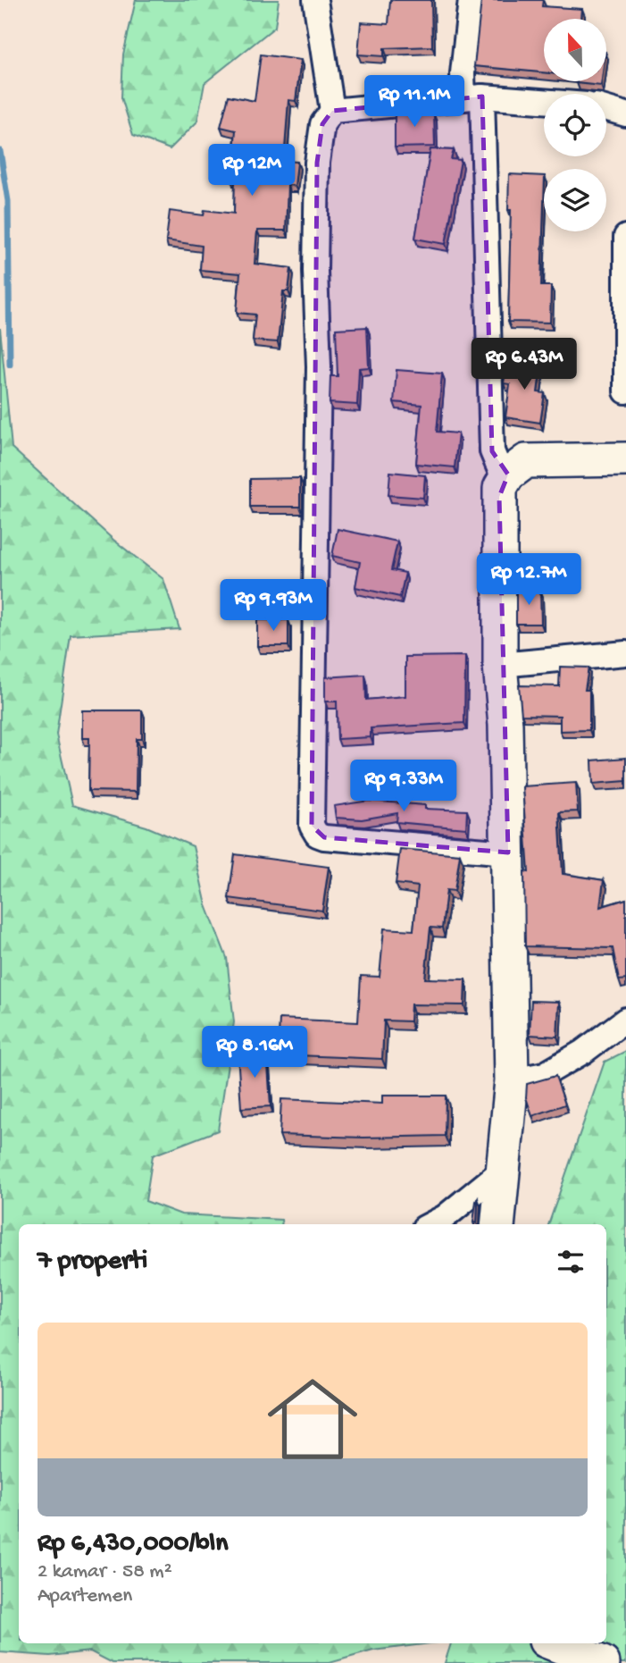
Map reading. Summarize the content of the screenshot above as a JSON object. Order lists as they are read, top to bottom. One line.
{"north":"top","page":{"price":["Rp 11.1M","Rp 12M","Rp 6.43M","Rp 12.7M","Rp 9.93M","Rp 9.33M","Rp 8.16M"],"heading":"7 properti","list":[{"name":"Rp 6,430,000/bln","note":"2 kamar · 58 m² · Apartemen"}]}}
